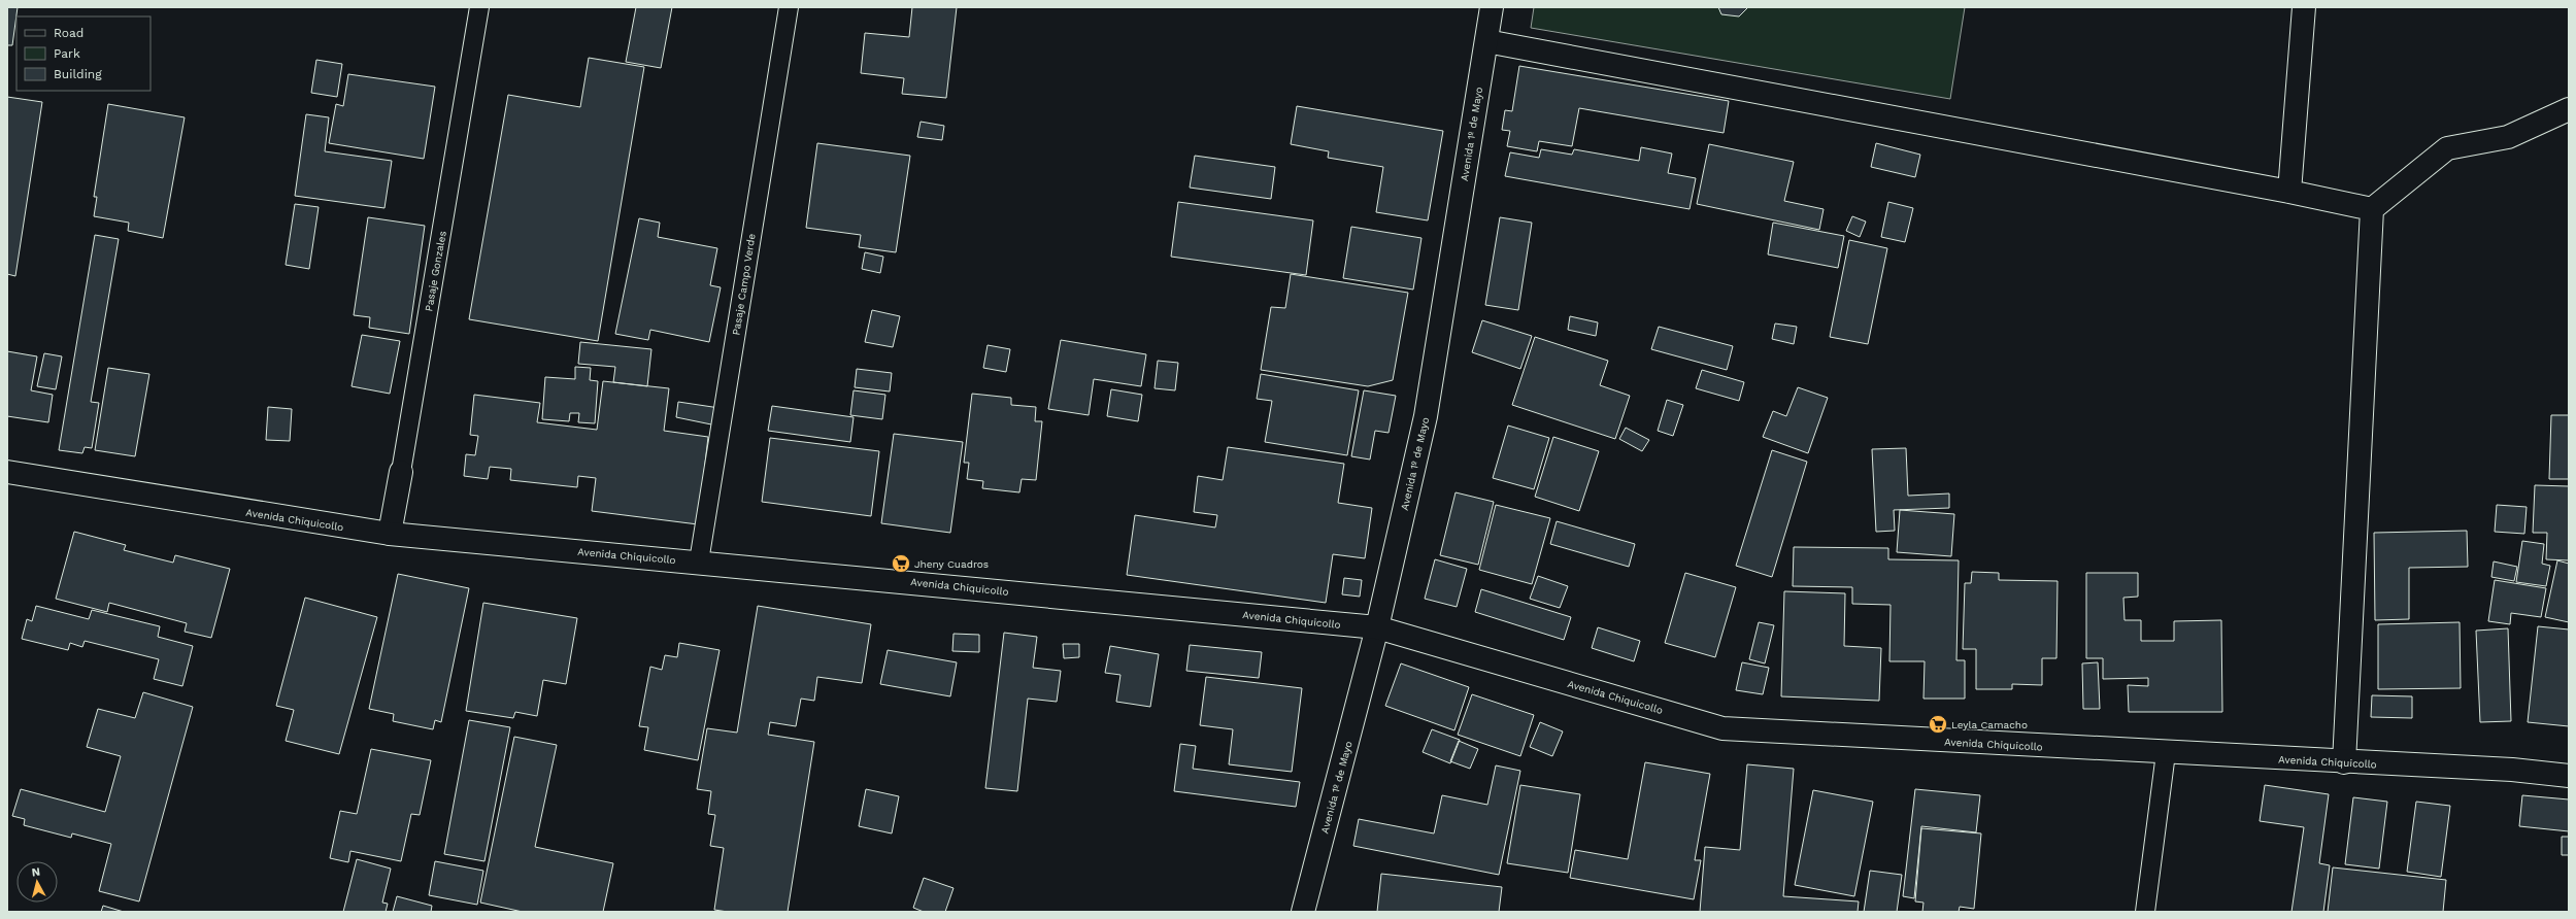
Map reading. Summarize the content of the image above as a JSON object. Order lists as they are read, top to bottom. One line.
{"streets":{"main road":["Avenida 1º de Mayo","Pasaje Gonzales","Avenida Chiquicollo"],"lane":["Pasaje Campo Verde"]},"crossings":[["Avenida 1º de Mayo","Avenida Chiquicollo"],["Pasaje Gonzales","Avenida Chiquicollo"],["Pasaje Campo Verde","Avenida Chiquicollo"]],"places":{"supermarket":["Jheny Cuadros","Leyla Camacho"]},"legend":["Road","Park","Building"],"north":"top"}
